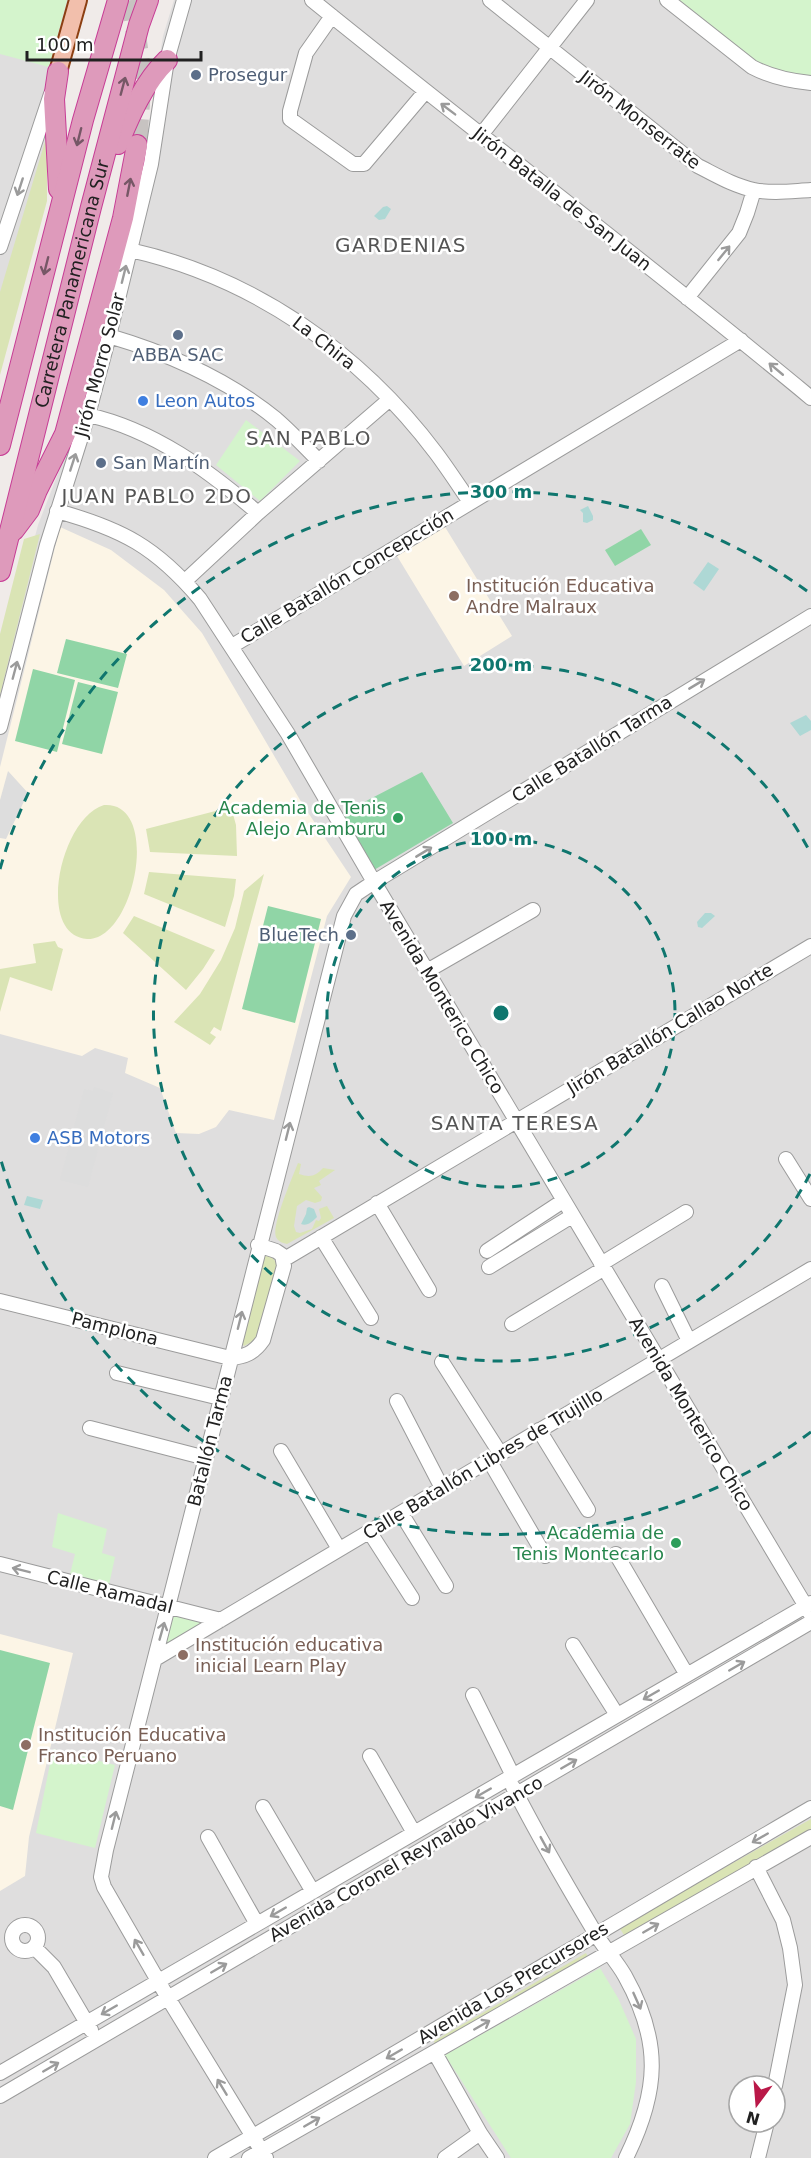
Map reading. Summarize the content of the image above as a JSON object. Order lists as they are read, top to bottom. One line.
{"streets":{"highway":["Carretera Panamericana Sur"],"street":["Jirón Monserrate","Jirón Batalla de San Juan","La Chira","Jirón Morro Solar","Calle Batallón Concepcción","Calle Batallón Tarma","Avenida Monterico Chico","Jirón Batallón Callao Norte","Pamplona","Batallón Tarma","Calle Batallón Libres de Trujillo","Calle Ramadal","Avenida Coronel Reynaldo Vivanco","Avenida Los Precursores"]},"crossings":[["Jirón Batalla de San Juan","Calle Batallón Concepcción"],["La Chira","Jirón Morro Solar"],["La Chira","Calle Batallón Concepcción"],["Jirón Morro Solar","Avenida Monterico Chico"],["Calle Batallón Concepcción","Avenida Monterico Chico"],["Calle Batallón Tarma","Avenida Monterico Chico"],["Calle Batallón Tarma","Batallón Tarma"],["Avenida Monterico Chico","Jirón Batallón Callao Norte"],["Avenida Monterico Chico","Batallón Tarma"],["Avenida Monterico Chico","Calle Batallón Libres de Trujillo"],["Avenida Monterico Chico","Avenida Coronel Reynaldo Vivanco"],["Pamplona","Batallón Tarma"],["Batallón Tarma","Calle Batallón Libres de Trujillo"],["Batallón Tarma","Calle Ramadal"],["Batallón Tarma","Avenida Coronel Reynaldo Vivanco"],["Batallón Tarma","Avenida Los Precursores"],["Calle Batallón Libres de Trujillo","Calle Ramadal"]],"one_way":["Jirón Morro Solar","Calle Batallón Tarma","Batallón Tarma","Calle Ramadal"],"districts":["GARDENIAS","SAN PABLO","JUAN PABLO 2DO","SANTA TERESA"],"places":["Prosegur","ABBA SAC","Leon Autos","San Martín","Institución Educativa Andre Malraux","Academia de Tenis Alejo Aramburu","BlueTech","ASB Motors","Academia de Tenis Montecarlo","Institución educativa inicial Learn Play","Institución Educativa Franco Peruano"],"scale_bar":"100 m","north":"bottom","rings":["300 m","200 m","100 m"]}
